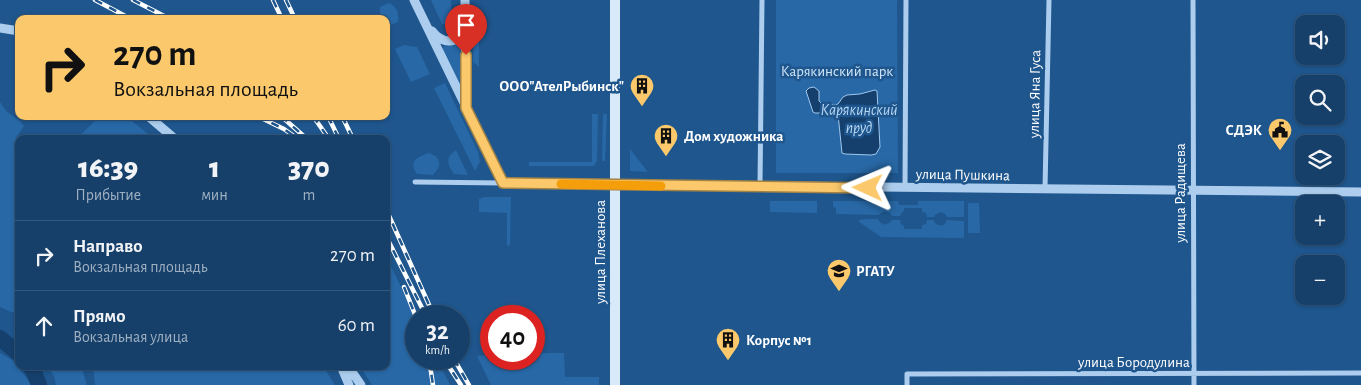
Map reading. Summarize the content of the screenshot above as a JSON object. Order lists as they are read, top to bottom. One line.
{"streets":{"main road":["улица Плеханова"],"street":["улица Яна Гуса","улица Пушкина","улица Радищева","улица Бородулина"]},"crossings":[["улица Яна Гуса","улица Пушкина"],["улица Пушкина","улица Радищева"],["улица Пушкина","улица Плеханова"],["улица Радищева","улица Бородулина"]],"water":["Карякинский пруд"],"parks":["Карякинский парк"],"places":{"building":["ООО\"АтелРыбинск\"","Дом художника","Корпус №1"],"public building":["СДЭК"],"school or university":["РГАТУ"]},"page":{"map_buttons":["+","−"],"turn":["270 m","Вокзальная площадь"],"eta":["16:39","Прибытие","1","мин","370","m"],"list":[{"name":"Направо","note":"Вокзальная площадь","value":"270 m"},{"name":"Прямо","note":"Вокзальная улица","value":"60 m"}],"speed":"32 km/h","limit":"40"}}
